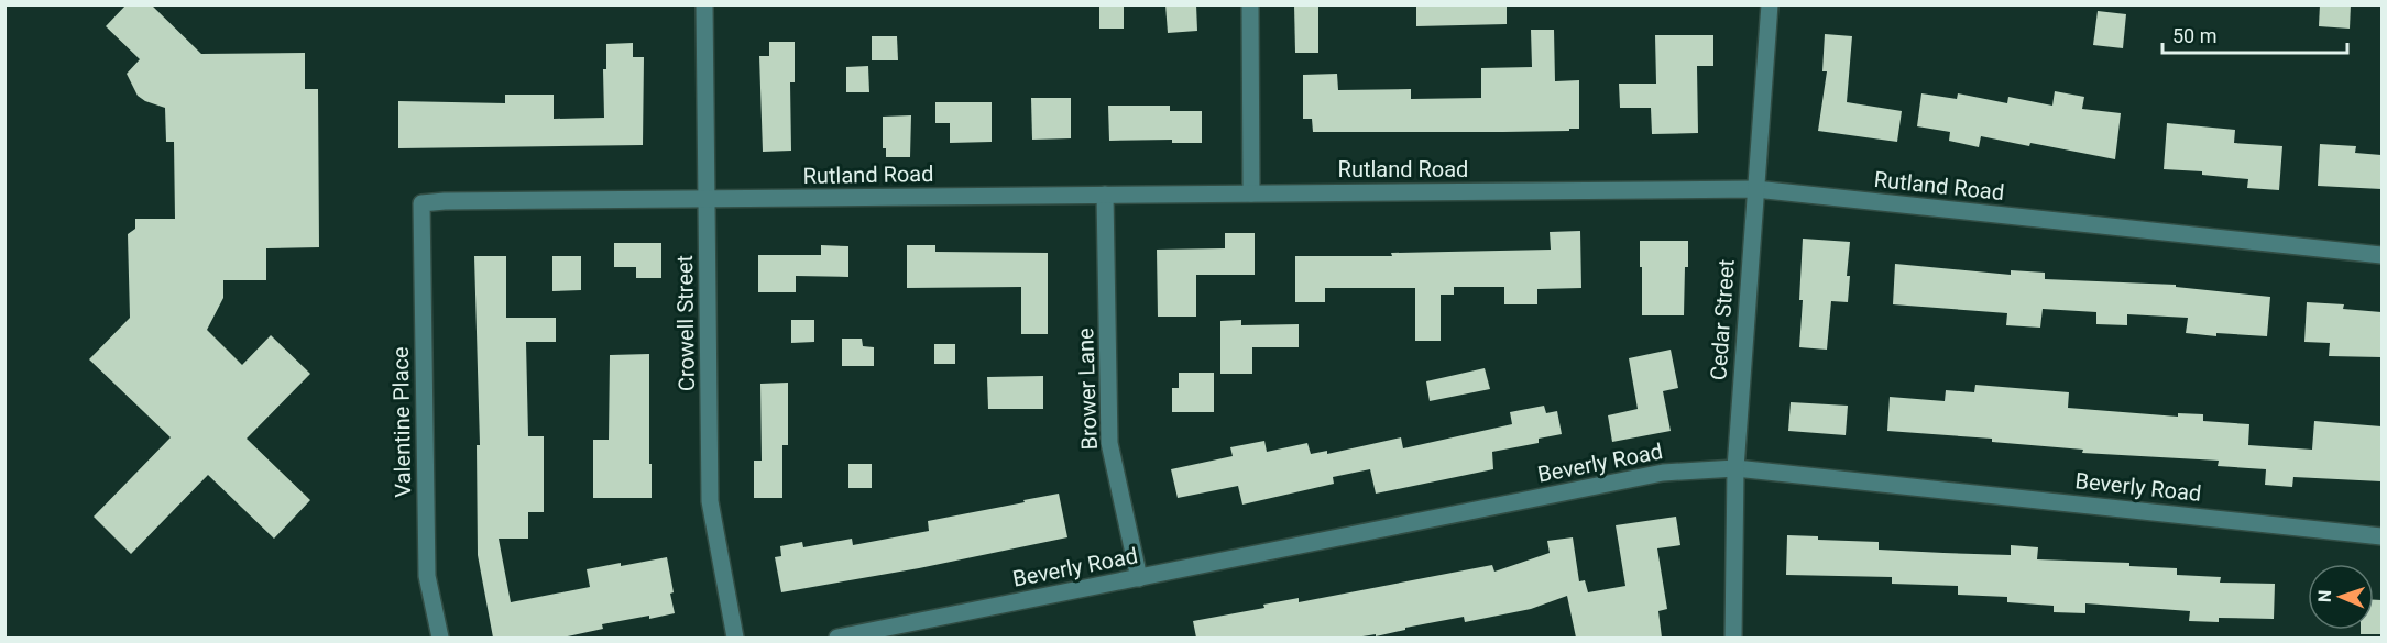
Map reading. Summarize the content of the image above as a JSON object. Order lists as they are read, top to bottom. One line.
{"streets":{"street":["Rutland Road","Cedar Street","Crowell Street","Brower Lane","Valentine Place","Beverly Road"]},"crossings":[["Rutland Road","Cedar Street"],["Rutland Road","Crowell Street"],["Rutland Road","Brower Lane"],["Rutland Road","Valentine Place"],["Cedar Street","Beverly Road"],["Brower Lane","Beverly Road"]],"scale_bar":"50 m","north":"left"}
